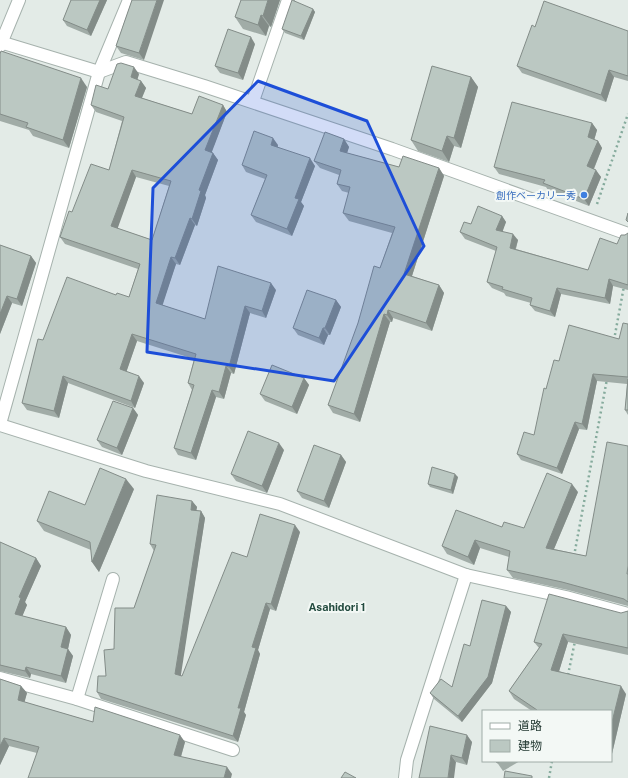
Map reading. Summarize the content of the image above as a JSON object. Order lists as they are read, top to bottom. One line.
{"districts":["Asahidori 1"],"places":["創作ベーカリー秀"],"legend":["道路","建物"]}
